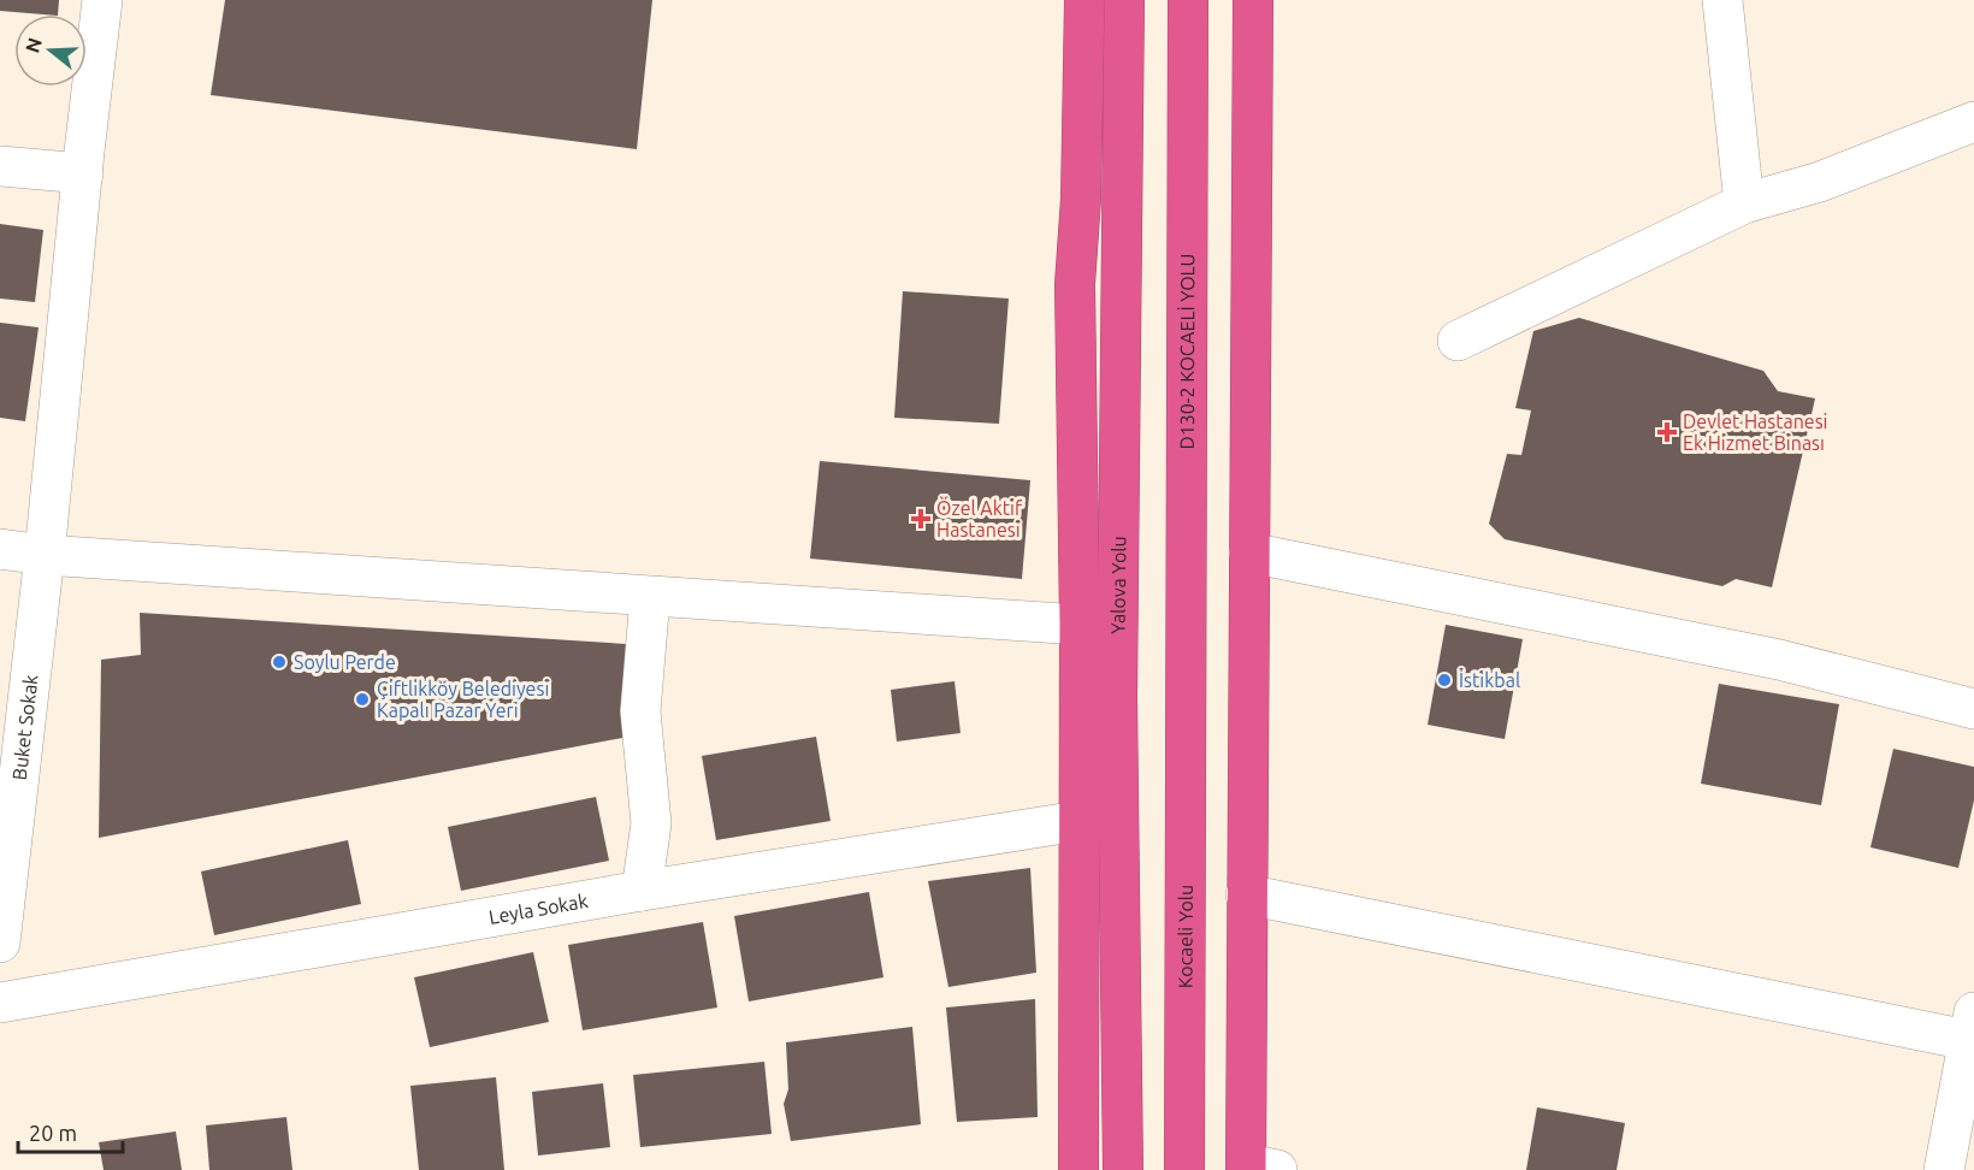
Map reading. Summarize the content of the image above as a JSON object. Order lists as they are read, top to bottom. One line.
{"streets":{"highway":["D130-2 KOCAELİ YOLU","Yalova Yolu","Kocaeli̇ Yolu"],"street":["Buket Sokak","Leyla Sokak"]},"crossings":[["D130-2 KOCAELİ YOLU","Kocaeli̇ Yolu"]],"places":{"health":["Devlet Hastanesi Ek Hizmet Binası","Özel Aktif Hastanesi"],"other":["Soylu Perde","İstikbal","Çiftlikköy Belediyesi Kapalı Pazar Yeri"]},"scale_bar":"20 m","north":"left"}
